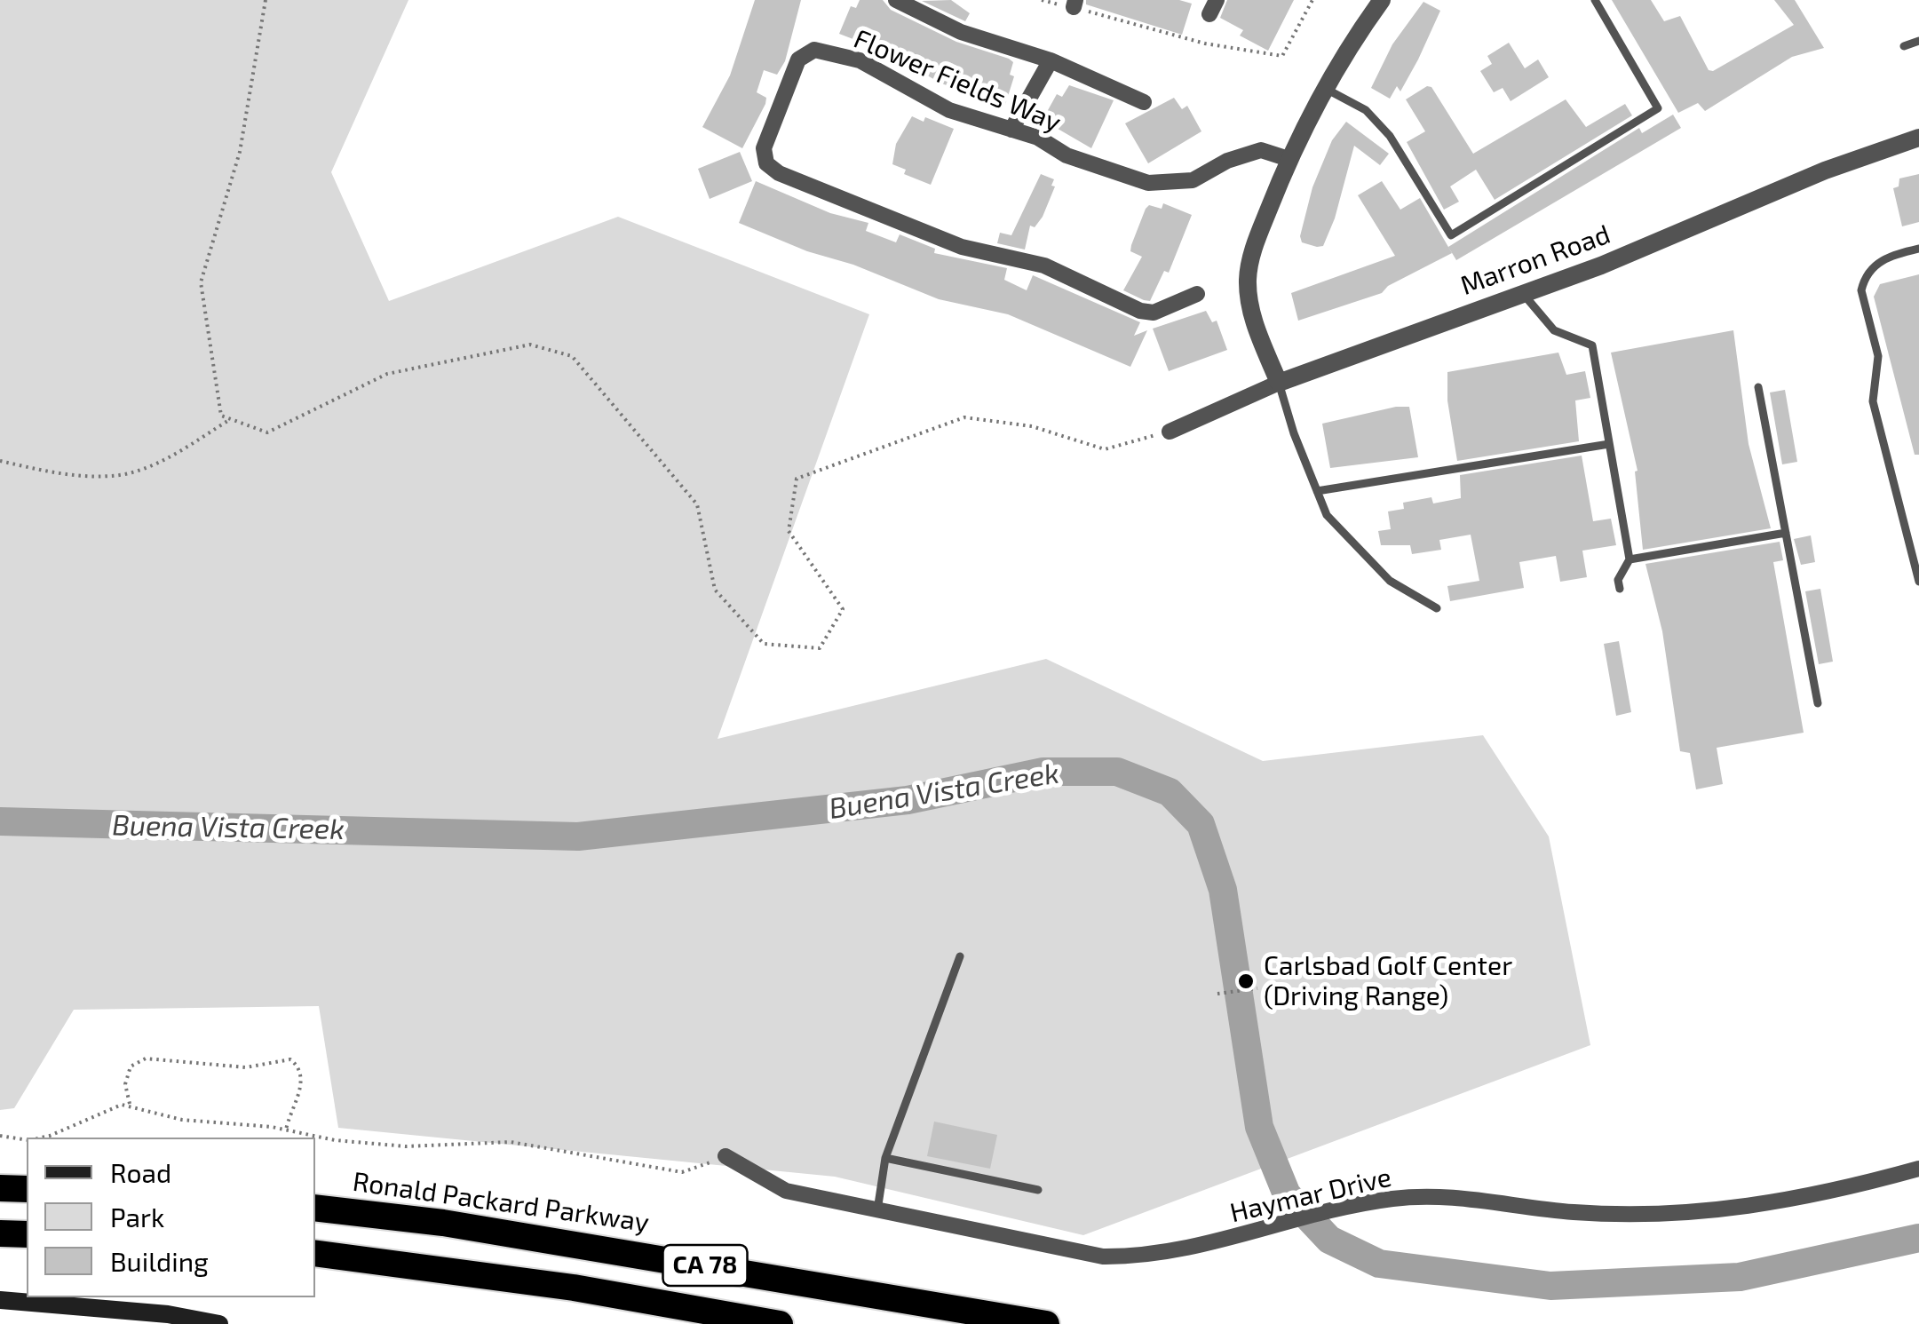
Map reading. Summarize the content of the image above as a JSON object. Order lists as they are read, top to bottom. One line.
{"streets":{"highway":["Ronald Packard Parkway","CA 78"],"street":["Flower Fields Way","Marron Road","Haymar Drive"]},"water":["Buena Vista Creek"],"places":["Carlsbad Golf Center (Driving Range)"],"legend":["Road","Park","Building"]}
